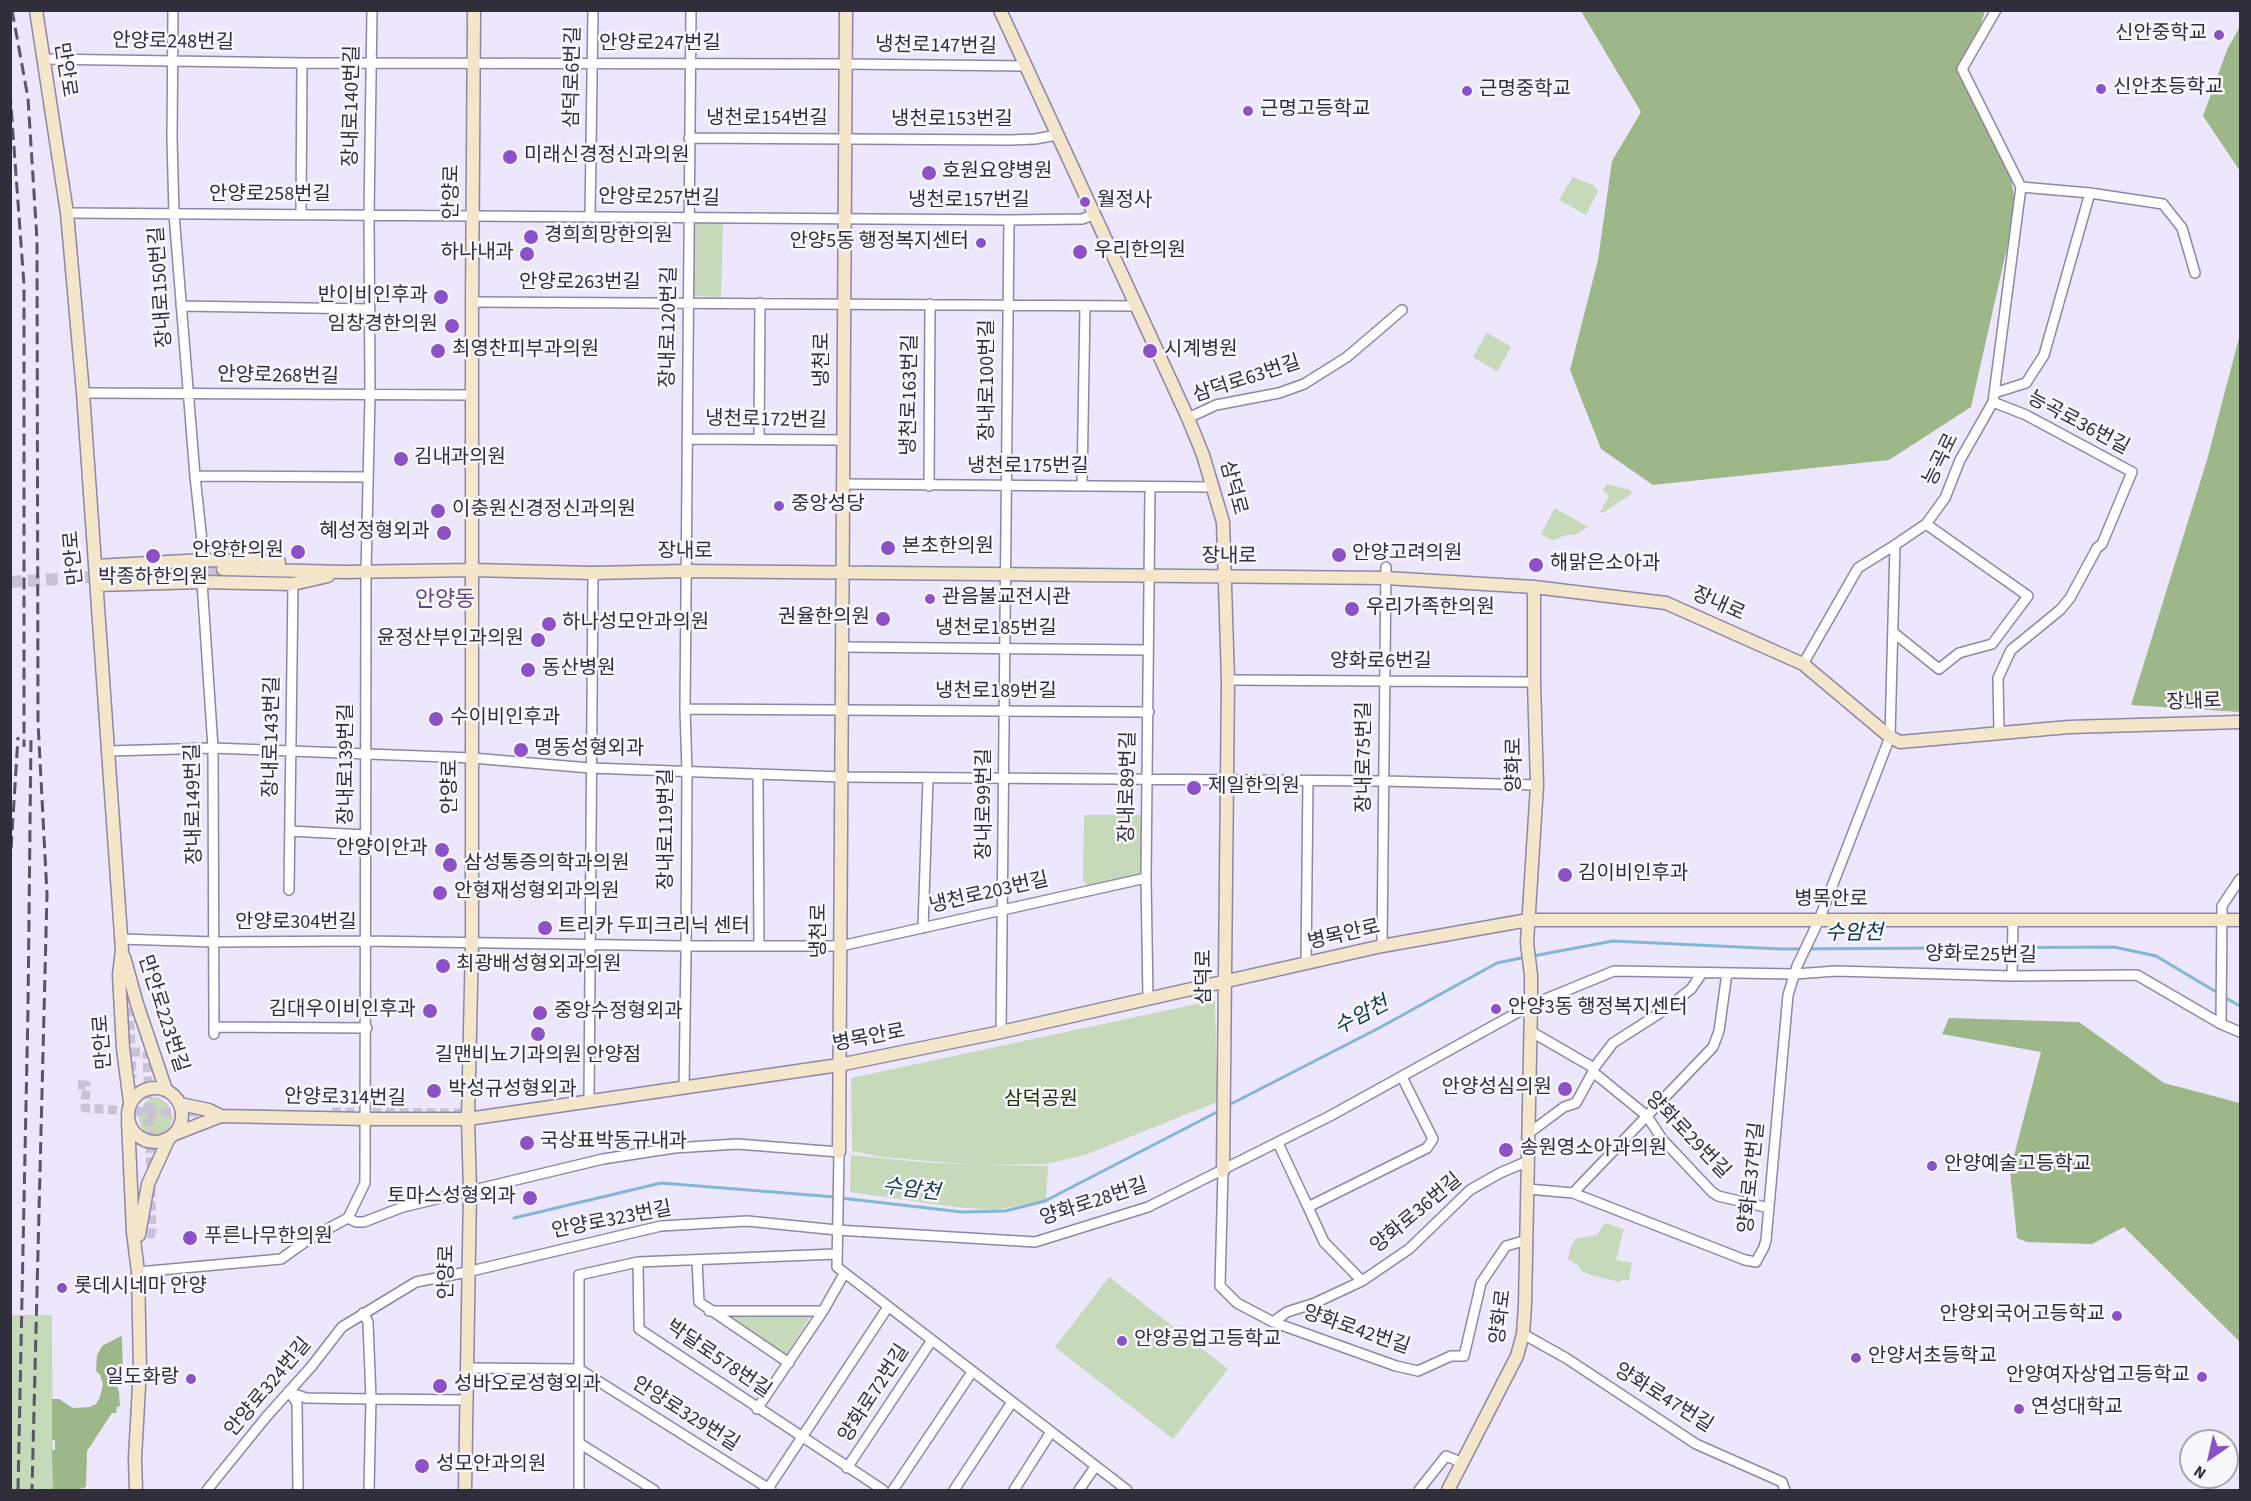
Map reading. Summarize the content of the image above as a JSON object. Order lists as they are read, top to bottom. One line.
{"streets":{"street":["안양로248번길","안양로247번길","냉천로147번길","만안로","삼덕로6번길","장내로140번길","냉천로154번길","냉천로153번길","안양로","안양로258번길","안양로257번길","냉천로157번길","안양로263번길","장내로150번길","장내로120번길","냉천로","안양로268번길","장내로100번길","삼덕로63번길","냉천로163번길","냉천로172번길","능곡로36번길","능곡로","냉천로175번길","삼덕로","장내로","냉천로185번길","양화로6번길","냉천로189번길","장내로143번길","장내로75번길","장내로139번길","양화로","장내로89번길","장내로149번길","장내로99번길","장내로119번길","냉천로203번길","병목안로","안양로304번길","양화로25번길","만안로223번길","안양로314번길","양화로29번길","양화로37번길","양화로28번길","양화로36번길","안양로323번길","양화로42번길","박달로578번길","안양로324번길","양화로72번길","양화로47번길","안양로329번길"]},"crossings":[["안양로248번길","안양로247번길"],["안양로248번길","만안로"],["안양로248번길","장내로140번길"],["안양로248번길","안양로"],["안양로248번길","장내로150번길"],["안양로247번길","냉천로147번길"],["안양로247번길","삼덕로6번길"],["안양로247번길","안양로"],["안양로247번길","장내로120번길"],["안양로247번길","냉천로"],["냉천로147번길","냉천로"],["냉천로147번길","삼덕로"],["만안로","안양로258번길"],["만안로","안양로268번길"],["만안로","안양로304번길"],["만안로","만안로223번길"],["삼덕로6번길","안양로257번길"],["장내로140번길","안양로258번길"],["장내로140번길","안양로268번길"],["장내로140번길","장내로"],["장내로140번길","장내로139번길"],["냉천로154번길","냉천로153번길"],["냉천로154번길","장내로120번길"],["냉천로154번길","냉천로"],["냉천로153번길","냉천로"],["냉천로153번길","삼덕로"],["안양로","안양로258번길"],["안양로","안양로257번길"],["안양로","안양로263번길"],["안양로","안양로268번길"],["안양로","장내로"],["안양로","병목안로"],["안양로","안양로304번길"],["안양로","안양로314번길"],["안양로","안양로323번길"],["안양로","안양로324번길"],["안양로258번길","안양로257번길"],["안양로258번길","장내로150번길"],["안양로257번길","냉천로157번길"],["안양로257번길","장내로120번길"],["안양로257번길","냉천로"],["냉천로157번길","냉천로"],["냉천로157번길","장내로100번길"],["냉천로157번길","삼덕로"],["안양로263번길","장내로120번길"],["안양로263번길","냉천로"],["장내로150번길","안양로268번길"],["장내로120번길","냉천로172번길"],["장내로120번길","장내로"],["장내로120번길","장내로119번길"],["냉천로","냉천로172번길"],["냉천로","냉천로175번길"],["냉천로","장내로"],["냉천로","냉천로185번길"],["냉천로","냉천로189번길"],["냉천로","냉천로203번길"],["냉천로","병목안로"],["장내로100번길","냉천로175번길"],["장내로100번길","장내로"],["장내로100번길","장내로99번길"],["삼덕로63번길","삼덕로"],["냉천로163번길","냉천로175번길"],["능곡로36번길","능곡로"],["능곡로36번길","장내로"],["능곡로","장내로"],["냉천로175번길","삼덕로"],["삼덕로","장내로"],["삼덕로","양화로6번길"],["삼덕로","병목안로"],["삼덕로","양화로28번길"],["삼덕로","양화로42번길"],["장내로","장내로75번길"],["장내로","장내로139번길"],["장내로","양화로"],["장내로","장내로89번길"],["장내로","장내로99번길"],["장내로","장내로119번길"],["냉천로185번길","장내로89번길"],["냉천로185번길","장내로99번길"],["양화로6번길","장내로75번길"],["양화로6번길","양화로"],["냉천로189번길","장내로89번길"],["냉천로189번길","장내로99번길"],["장내로75번길","병목안로"],["장내로139번길","장내로149번길"],["장내로139번길","안양로304번길"],["장내로139번길","안양로314번길"],["양화로","병목안로"],["양화로","양화로25번길"],["양화로","양화로29번길"],["양화로","양화로37번길"],["양화로","양화로28번길"],["양화로","양화로36번길"],["양화로","양화로42번길"],["양화로","양화로47번길"],["장내로89번길","냉천로203번길"],["장내로89번길","병목안로"],["장내로149번길","안양로304번길"],["장내로99번길","냉천로203번길"],["장내로99번길","병목안로"],["장내로119번길","냉천로203번길"],["장내로119번길","병목안로"],["장내로119번길","안양로304번길"],["냉천로203번길","안양로304번길"],["병목안로","안양로314번길"],["병목안로","양화로37번길"],["안양로304번길","만안로223번길"],["양화로25번길","양화로37번길"],["양화로25번길","양화로28번길"],["양화로29번길","양화로37번길"],["양화로28번길","안양로323번길"],["양화로28번길","양화로42번길"],["양화로36번길","양화로42번길"],["안양로323번길","안양로324번길"],["박달로578번길","양화로72번길"]],"districts":["안양동"],"water":["수암천"],"parks":["삼덕공원"],"places":["신안중학교","신안초등학교","근명중학교","근명고등학교","미래신경정신과의원","호원요양병원","월정사","경희희망한의원","안양5동 행정복지센터","우리한의원","하나내과","반이비인후과","임창경한의원","최영찬피부과의원","시계병원","김내과의원","중앙성당","이충원신경정신과의원","혜성정형외과","본초한의원","안양한의원","안양고려의원","박종하한의원","해맑은소아과","관음불교전시관","우리가족한의원","권율한의원","하나성모안과의원","윤정산부인과의원","동산병원","수이비인후과","명동성형외과","제일한의원","안양이안과","삼성통증의학과의원","김이비인후과","안형재성형외과의원","트리카 두피크리닉 센터","최광배성형외과의원","안양3동 행정복지센터","김대우이비인후과","중앙수정형외과","길맨비뇨기과의원 안양점","안양성심의원","박성규성형외과","국상표박동규내과","송원영소아과의원","안양예술고등학교","토마스성형외과","푸른나무한의원","롯데시네마 안양","안양외국어고등학교","안양공업고등학교","안양서초등학교","안양여자상업고등학교","일도화랑","성바오로성형외과","연성대학교","성모안과의원"],"north":"bottom left"}
